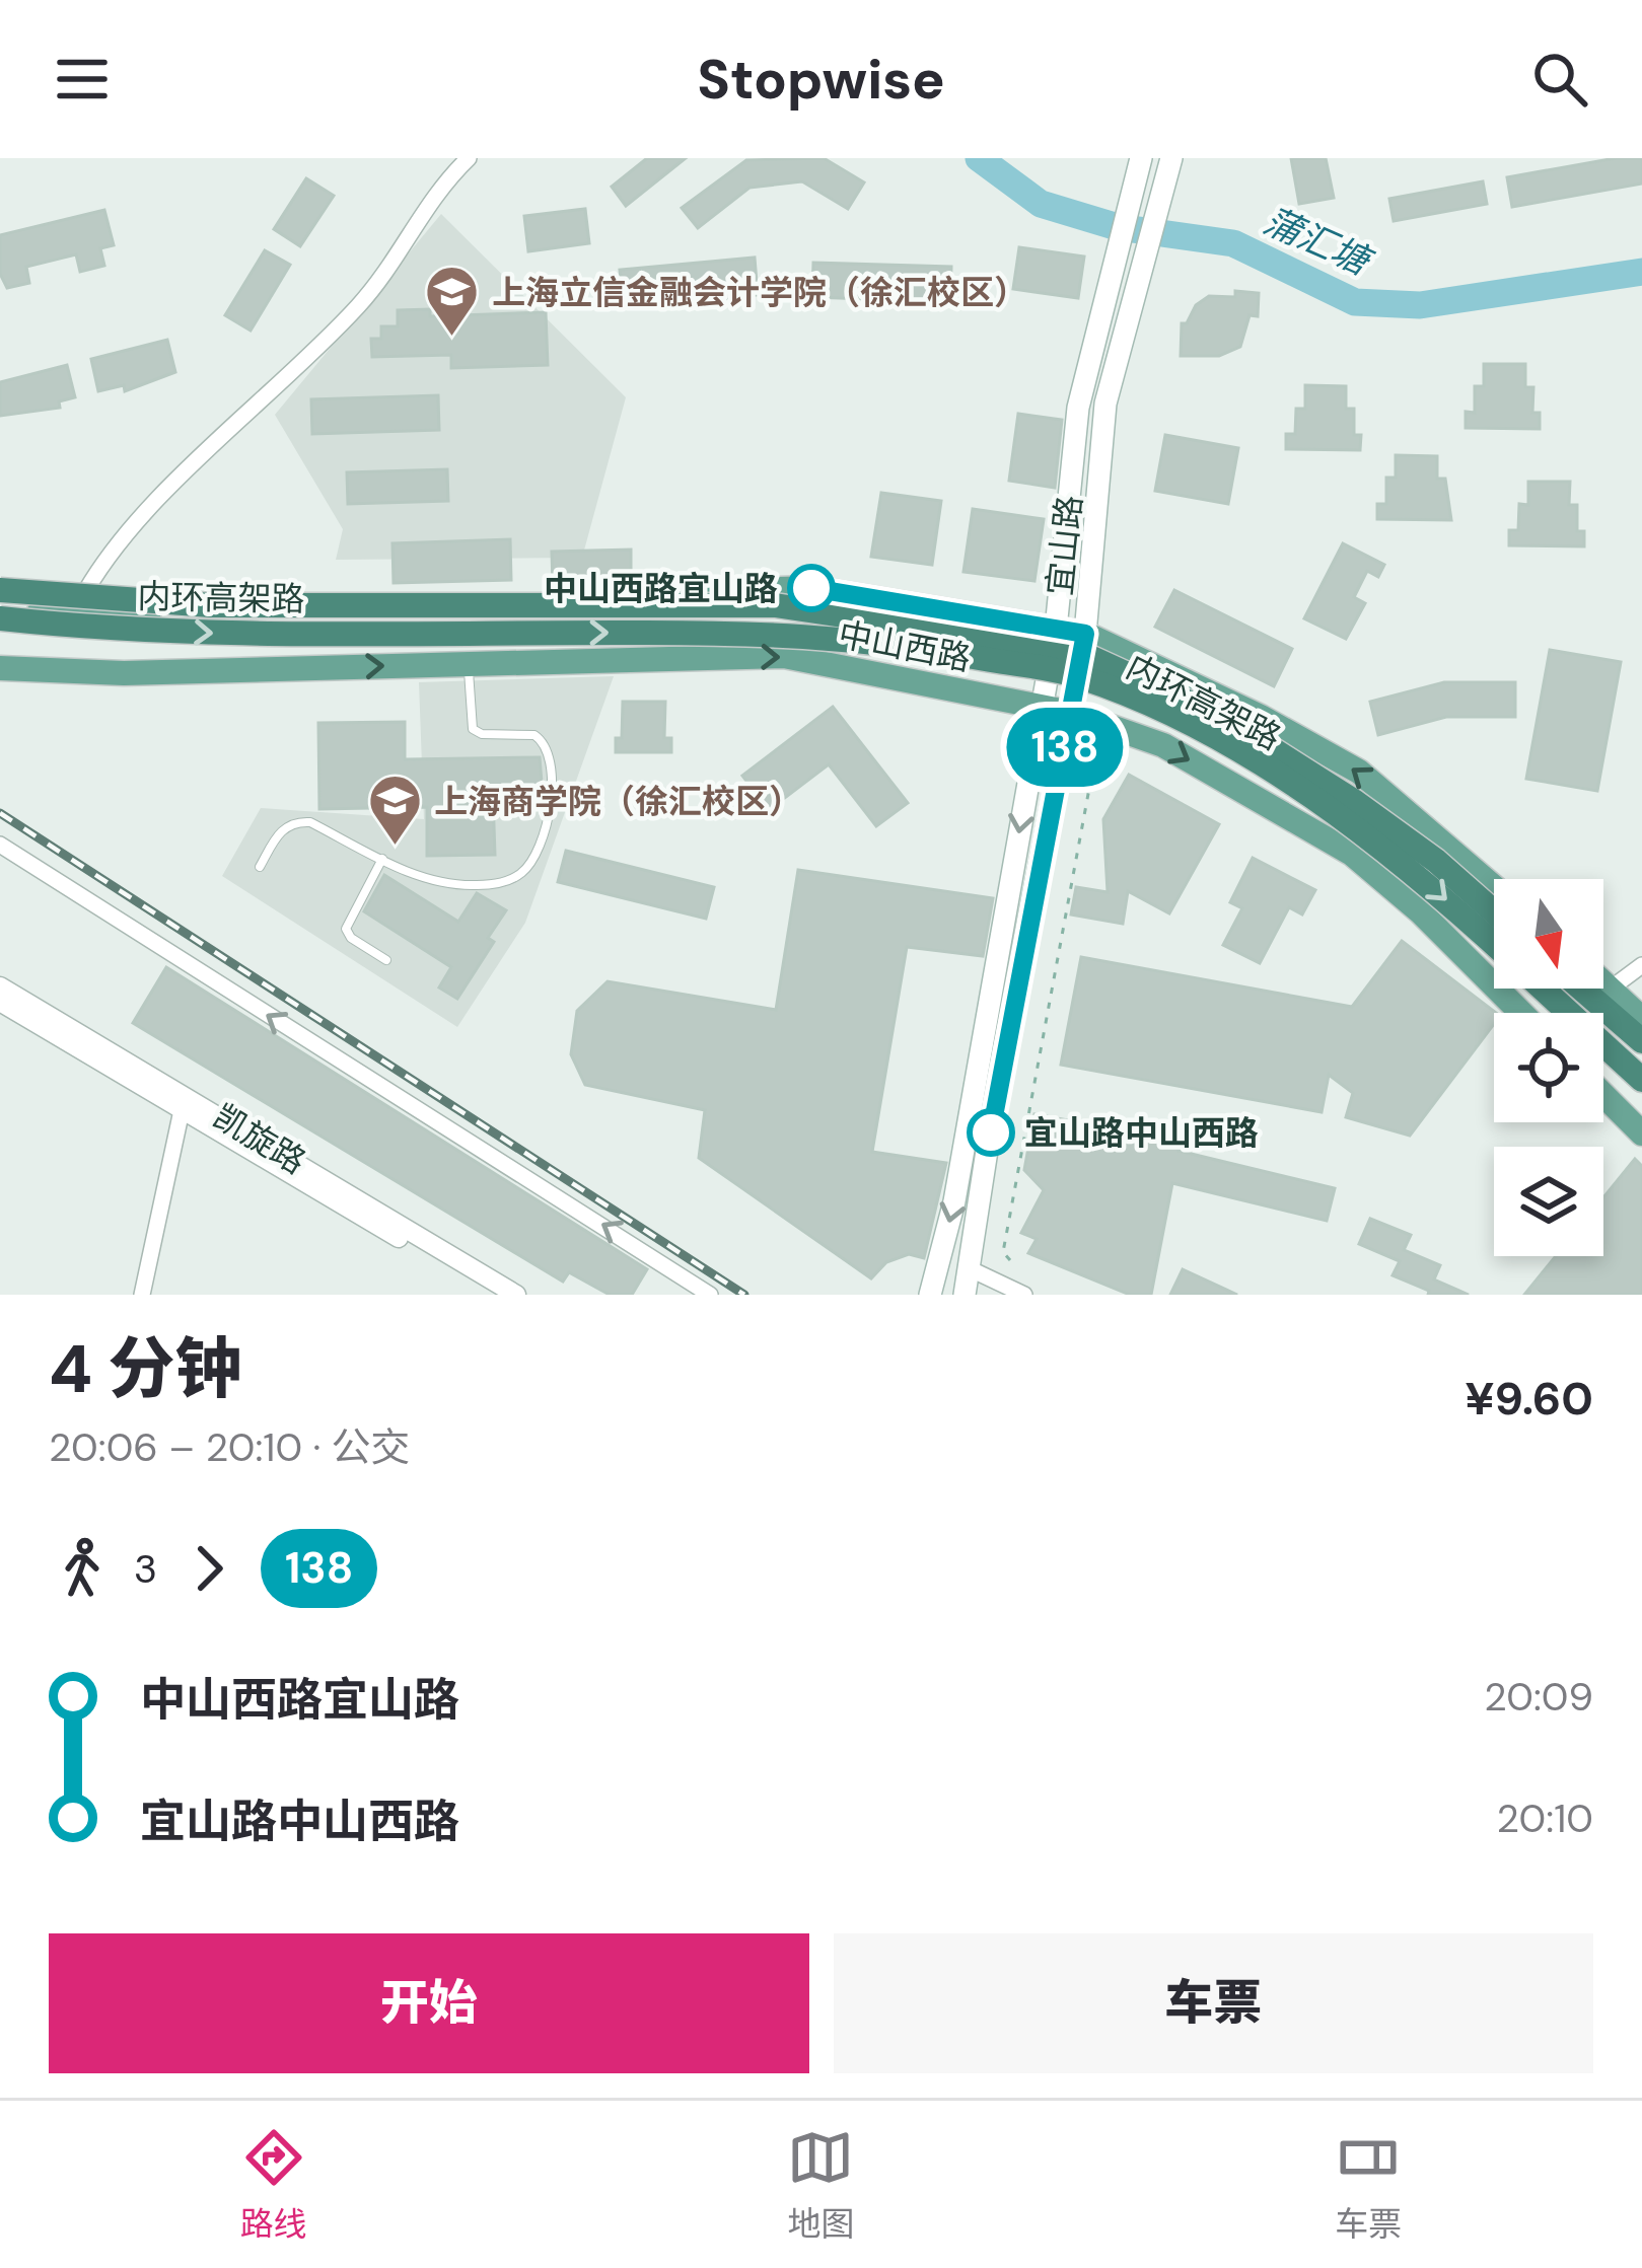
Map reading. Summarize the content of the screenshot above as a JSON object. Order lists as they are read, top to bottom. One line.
{"streets":{"highway":["内环高架路"],"main road":["宜山路","中山西路"],"street":["凯旋路"]},"crossings":[["宜山路","中山西路"],["内环高架路","中山西路"]],"water":["蒲汇塘"],"places":{"school or university":["上海立信金融会计学院（徐汇校区）","上海商学院（徐汇校区）"],"other":["中山西路宜山路","宜山路中山西路"]},"lines":["bus line 138"],"north":"bottom","page":{"header":"Stopwise","on_map":"138","heading":["4 分钟","20:06 – 20:10 · 公交","¥9.60"],"legs":["3","138"],"list":[{"name":"中山西路宜山路","value":"20:09"},{"name":"宜山路中山西路","value":"20:10"}],"buttons":["开始","车票"],"tabs":["路线","地图","车票"]}}
